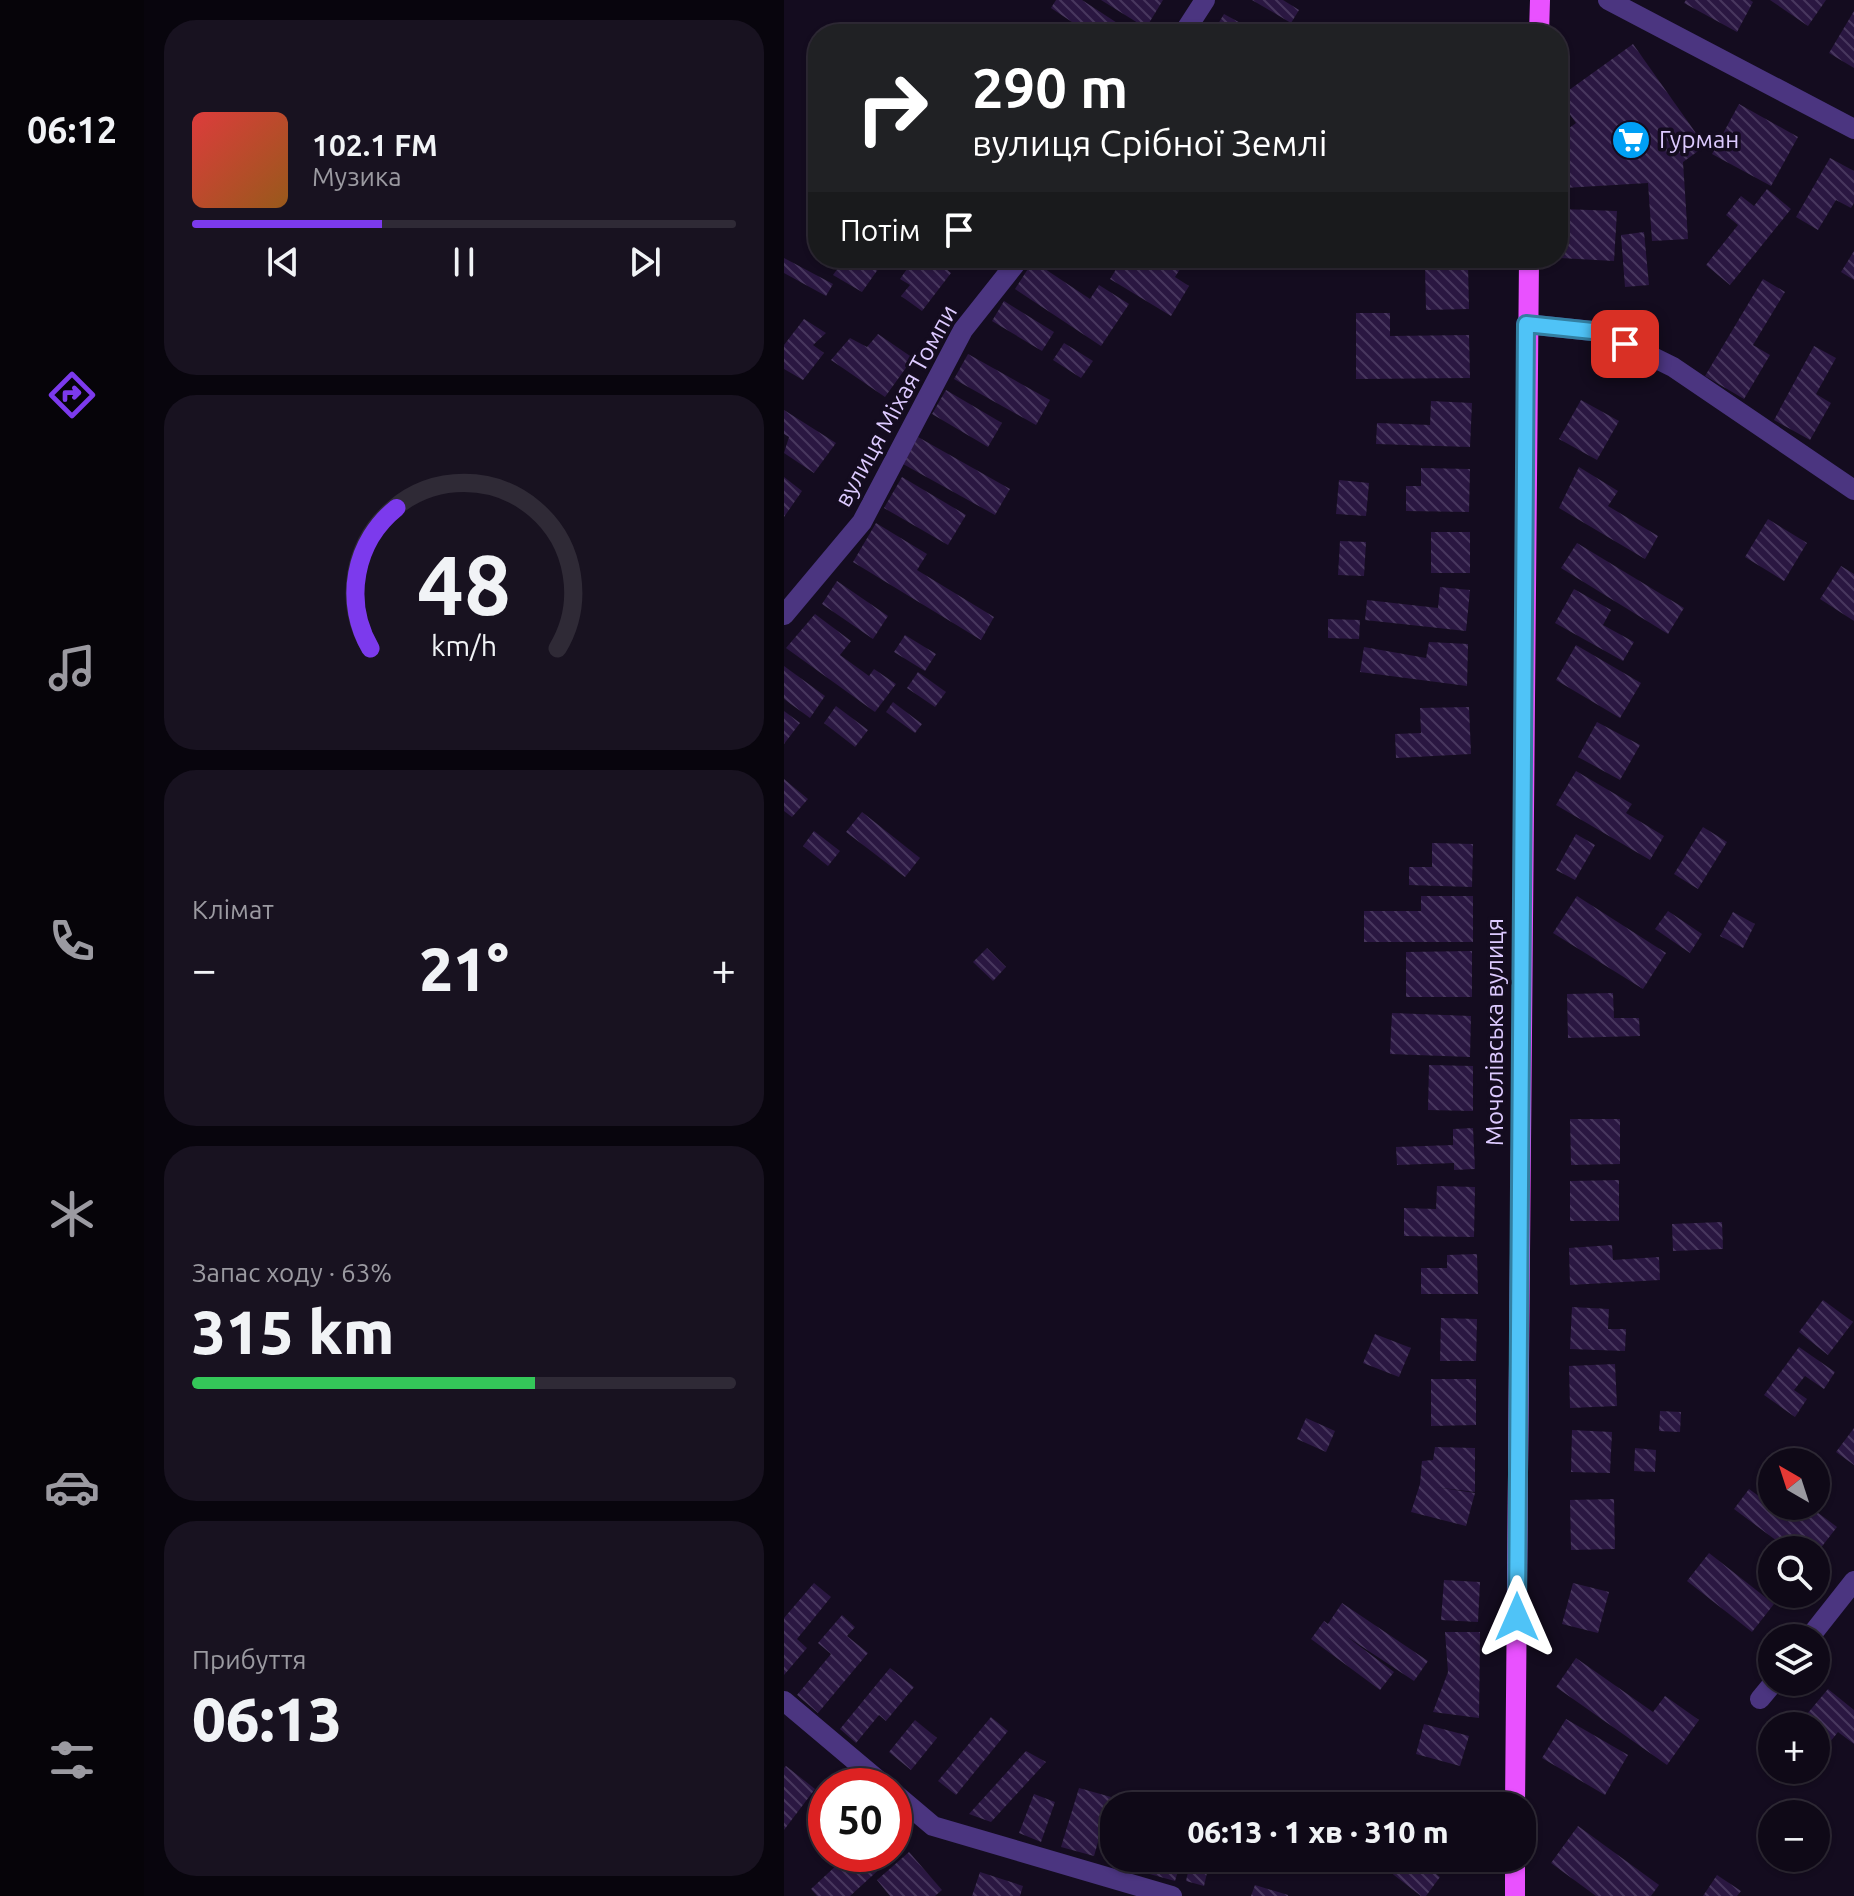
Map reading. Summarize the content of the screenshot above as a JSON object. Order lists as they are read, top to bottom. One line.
{"streets":{"main road":["Мочолівська вулиця"],"street":["вулиця Міхая Томпи"]},"places":{"supermarket":["Гурман"]},"north":"top left","page":{"tabs":"06:12","turn":["290 m","вулиця Срібної Землі"],"song":["102.1 FM","Музика"],"then":"Потім","tile":["Клімат",["Запас ходу · 63%","315 km"],["Прибуття","06:13"]],"heat":["−","21°","+"],"map_buttons":["+","−"],"limit":"50","trip":"06:13 · 1 хв · 310 m","gauge":["48","km/h"]}}
